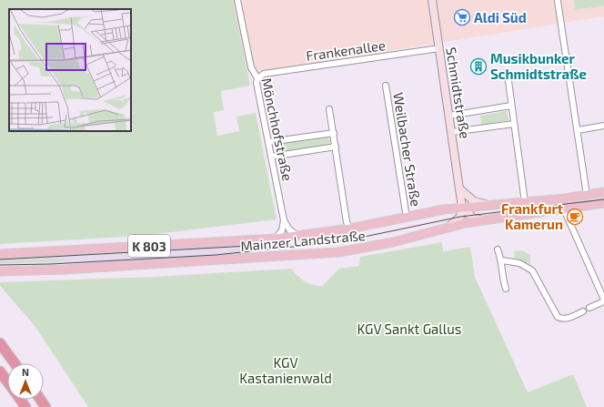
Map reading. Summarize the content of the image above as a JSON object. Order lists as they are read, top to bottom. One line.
{"streets":{"main road":["Schmidtstraße","Mainzer Landstraße","K 803"],"street":["Frankenallee","Mönchhofstraße","Weilbacher Straße"]},"crossings":[["Frankenallee","Schmidtstraße"],["Frankenallee","Mönchhofstraße"],["Schmidtstraße","Mainzer Landstraße"],["Mönchhofstraße","Mainzer Landstraße"],["Weilbacher Straße","Mainzer Landstraße"]],"parks":["KGV Sankt Gallus","KGV Kastanienwald"],"places":{"supermarket":["Aldi Süd"],"building":["Musikbunker Schmidtstraße"],"cafe":["Frankfurt Kamerun"]},"north":"top"}
